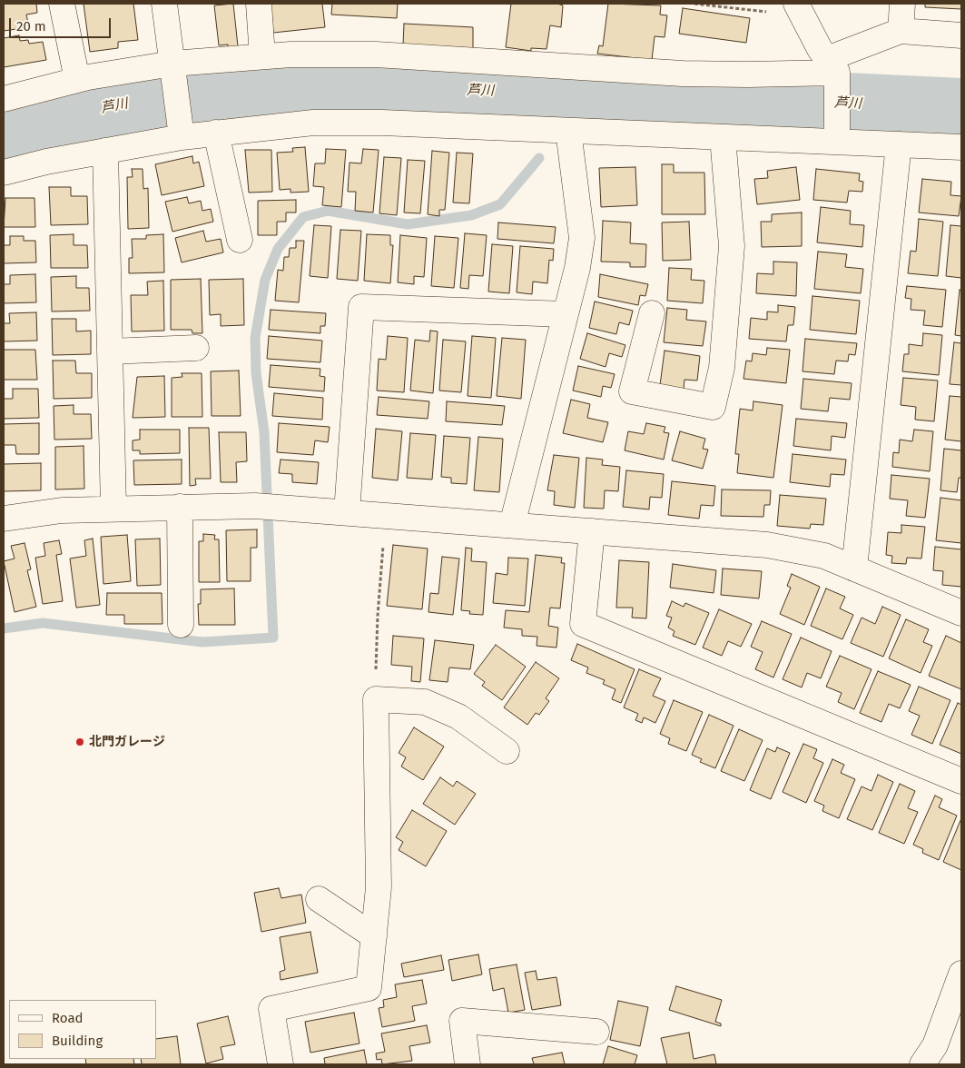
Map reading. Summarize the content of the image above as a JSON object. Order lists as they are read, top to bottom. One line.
{"water":["芦川"],"places":["北門ガレージ"],"legend":["Road","Building"],"scale_bar":"20 m"}
